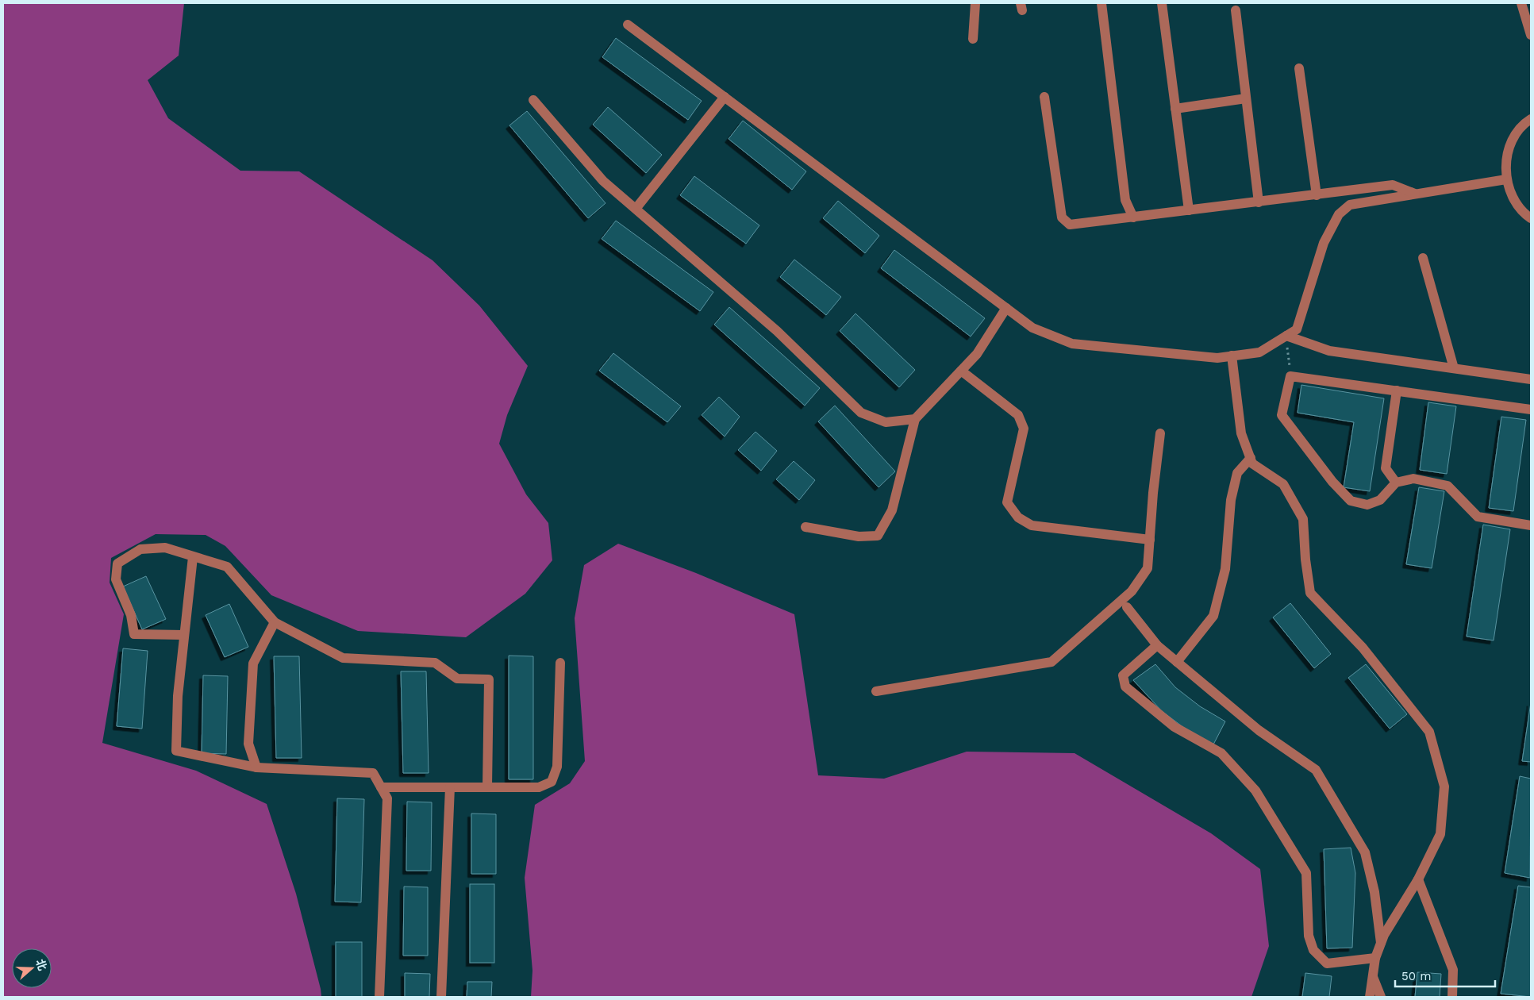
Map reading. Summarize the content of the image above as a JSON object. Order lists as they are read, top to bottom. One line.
{"scale_bar":"50 m","north":"right"}
